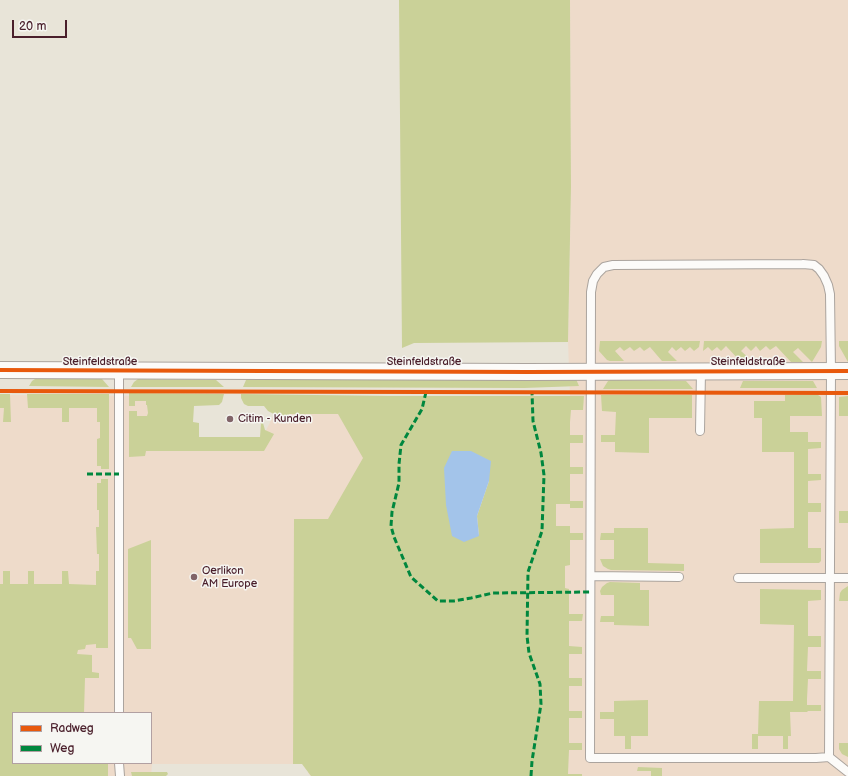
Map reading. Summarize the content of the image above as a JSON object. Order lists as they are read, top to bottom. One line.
{"streets":{"street":["Steinfeldstraße"]},"places":["Citim - Kunden","Oerlikon AM Europe"],"legend":["Radweg","Weg"],"scale_bar":"20 m"}
